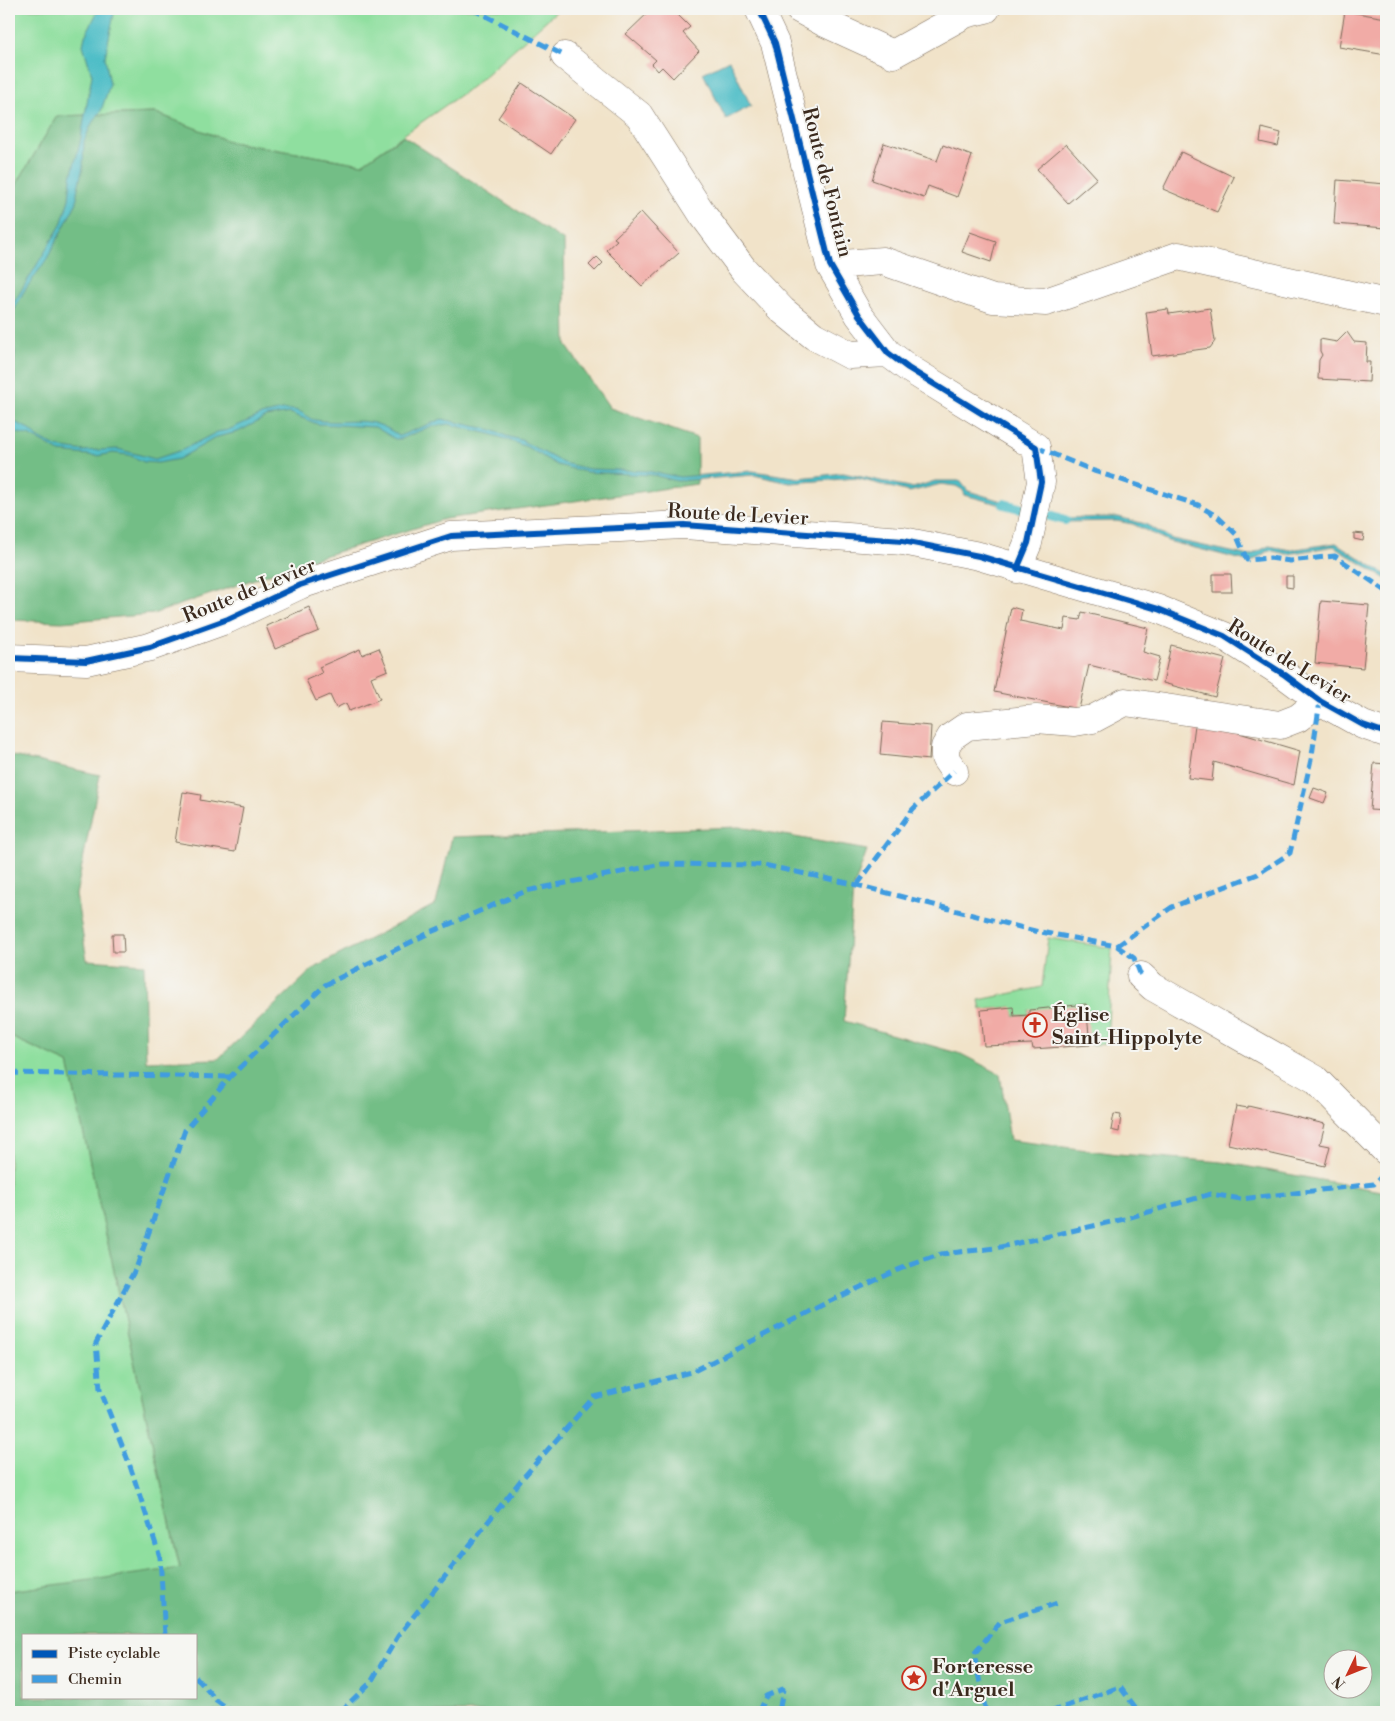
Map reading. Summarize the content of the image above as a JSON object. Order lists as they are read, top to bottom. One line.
{"streets":{"street":["Route de Fontain","Route de Levier"]},"crossings":[["Route de Fontain","Route de Levier"]],"places":{"church":["Église Saint-Hippolyte"],"place":["Forteresse d'Arguel"]},"legend":["Piste cyclable","Chemin"],"north":"bottom left"}
